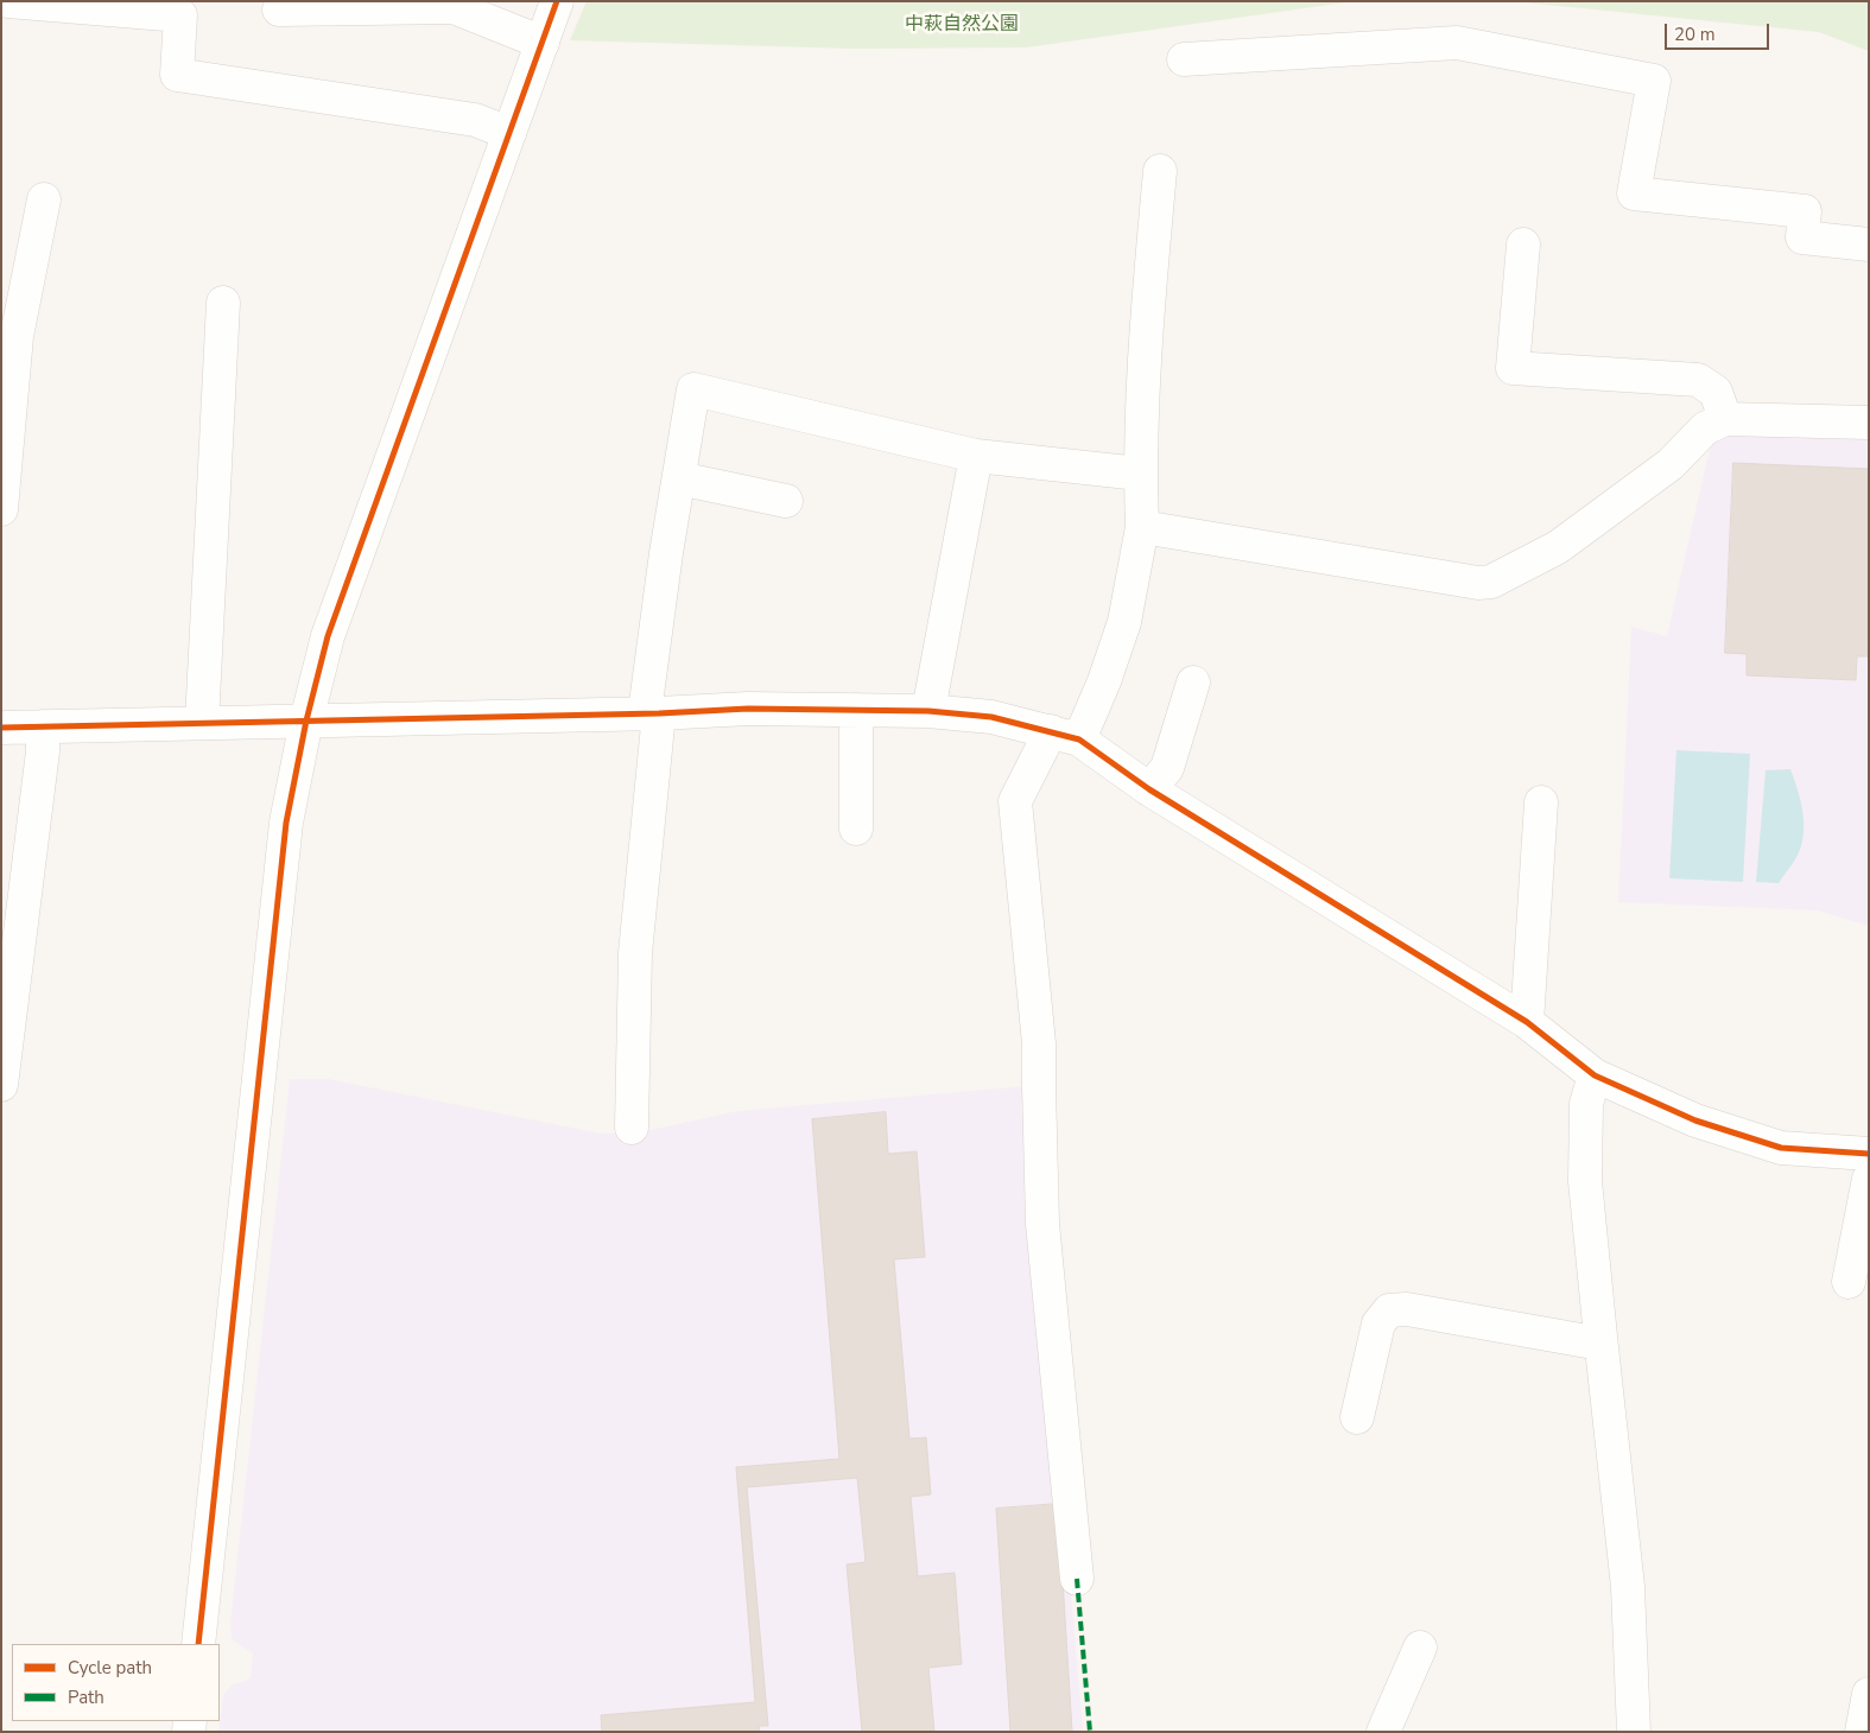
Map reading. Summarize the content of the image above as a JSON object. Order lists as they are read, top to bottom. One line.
{"parks":["中萩自然公園"],"legend":["Cycle path","Path"],"scale_bar":"20 m"}
